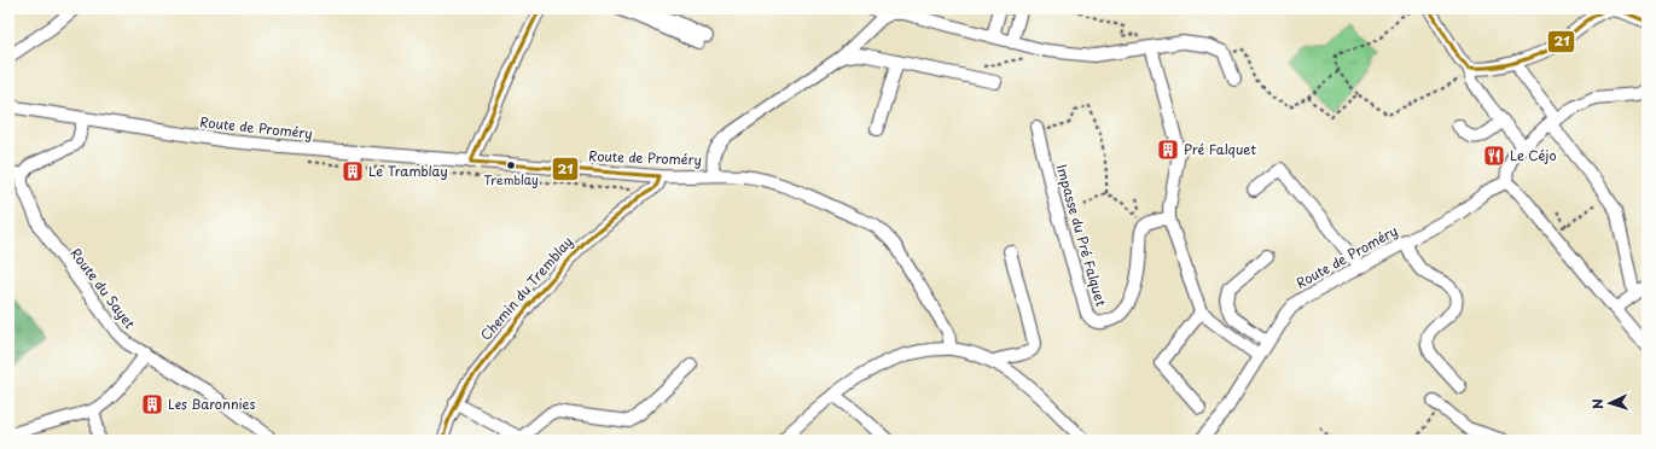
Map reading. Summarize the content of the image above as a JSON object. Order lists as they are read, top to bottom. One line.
{"streets":{"street":["Route de Proméry","Impasse du Pré Falquet","Route du Sayet","Chemin du Tremblay"]},"crossings":[["Route de Proméry","Chemin du Tremblay"]],"places":{"building":["Pré Falquet","Le Tramblay","Les Baronnies"],"restaurant":["Le Céjo"],"other":["Tremblay"]},"lines":["transit line 21"],"north":"left"}
